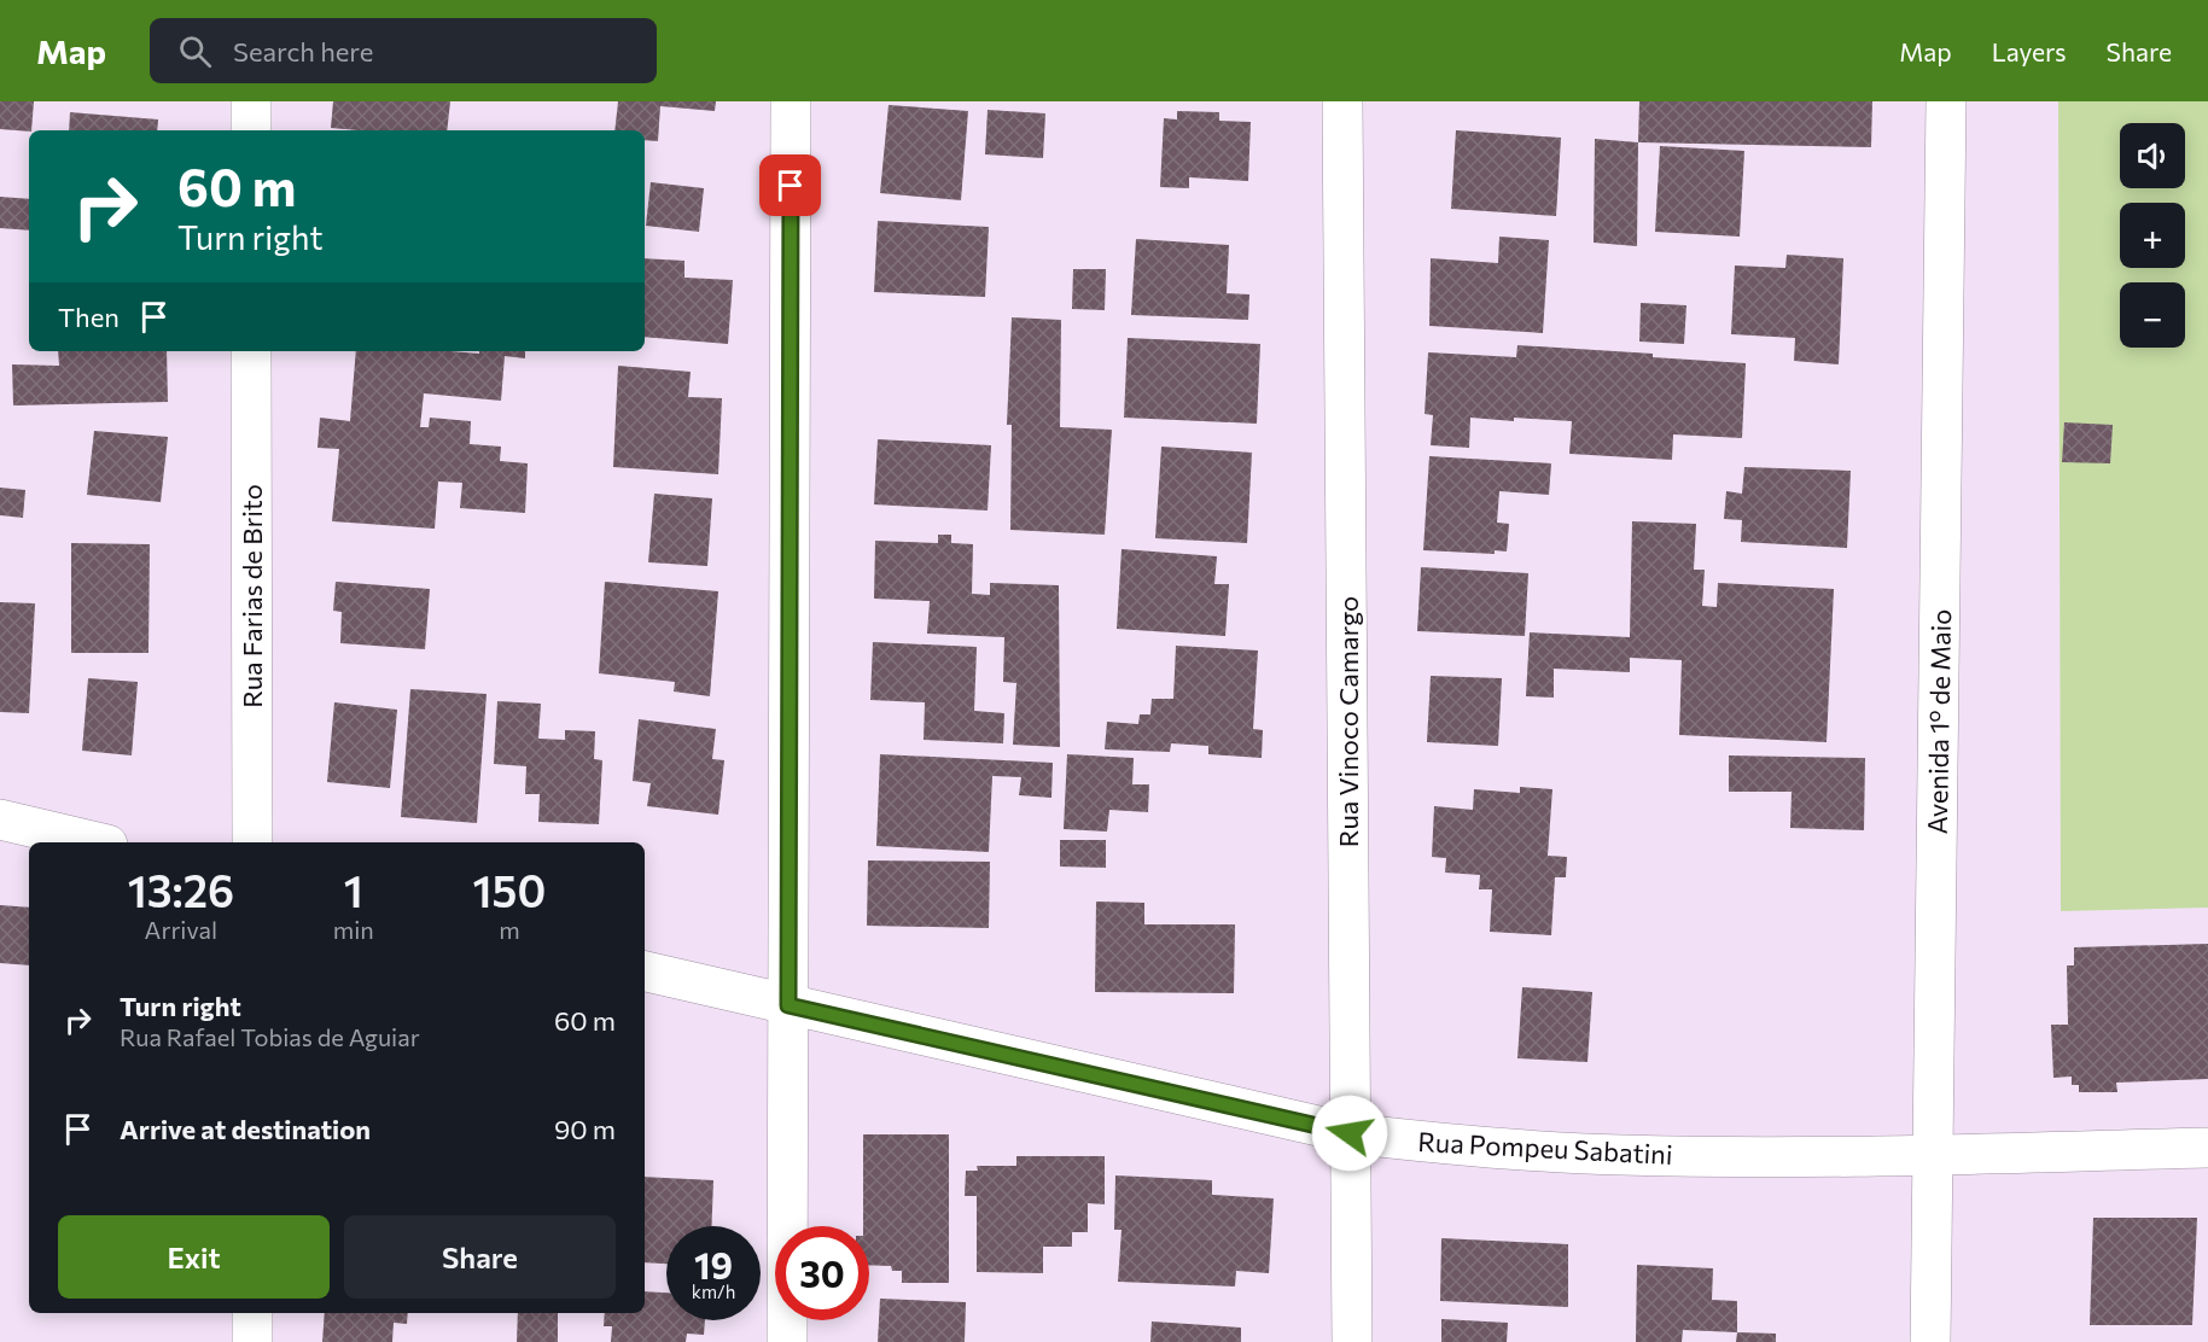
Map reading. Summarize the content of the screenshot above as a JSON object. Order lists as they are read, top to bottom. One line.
{"streets":{"street":["Rua Farias de Brito","Rua Vinoco Camargo","Avenida 1º de Maio","Rua Pompeu Sabatini"]},"crossings":[["Rua Vinoco Camargo","Rua Pompeu Sabatini"],["Avenida 1º de Maio","Rua Pompeu Sabatini"]],"page":{"header":"Map","search":"Search here","nav":["Map","Layers","Share"],"map_buttons":["+","−"],"turn":["60 m","Turn right"],"then":"Then","eta":["13:26","Arrival","1","min","150","m"],"list":[{"name":"Turn right","note":"Rua Rafael Tobias de Aguiar","value":"60 m"},{"name":"Arrive at destination","value":"90 m"}],"buttons":["Exit","Share"],"speed":"19 km/h","limit":"30"}}
